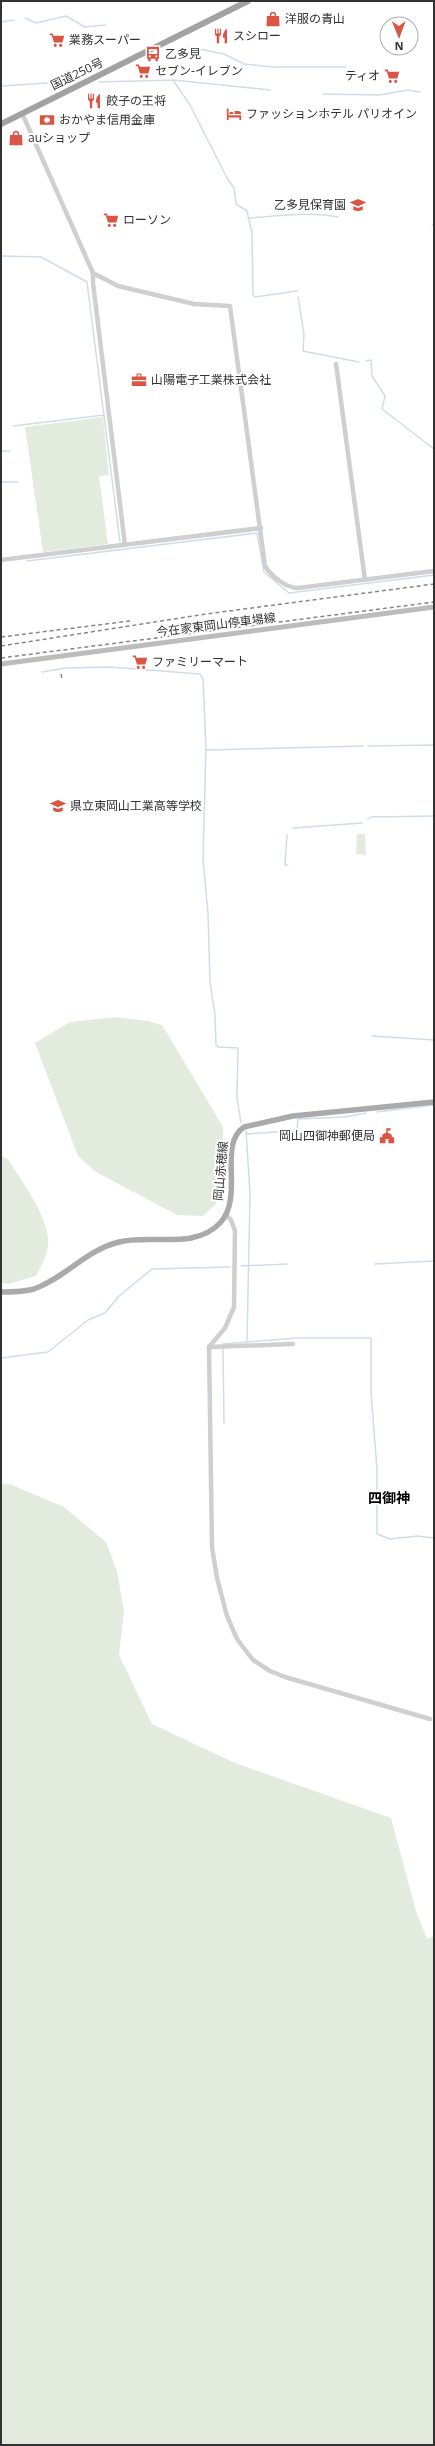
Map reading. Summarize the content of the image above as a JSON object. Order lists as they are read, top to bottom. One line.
{"streets":{"highway":["国道250号"],"main road":["今在家東岡山停車場線","岡山赤穂線"]},"districts":["四御神"],"places":{"shop":["洋服の青山","auショップ"],"restaurant":["スシロー","餃子の王将"],"supermarket":["業務スーパー","セブン-イレブン","ティオ","ローソン","ファミリーマート"],"bus stop":["乙多見"],"hotel":["ファッションホテル パリオイン"],"bank":["おかやま信用金庫"],"school or university":["乙多見保育園","県立東岡山工業高等学校"],"office":["山陽電子工業株式会社"],"public building":["岡山四御神郵便局"]},"north":"bottom"}
